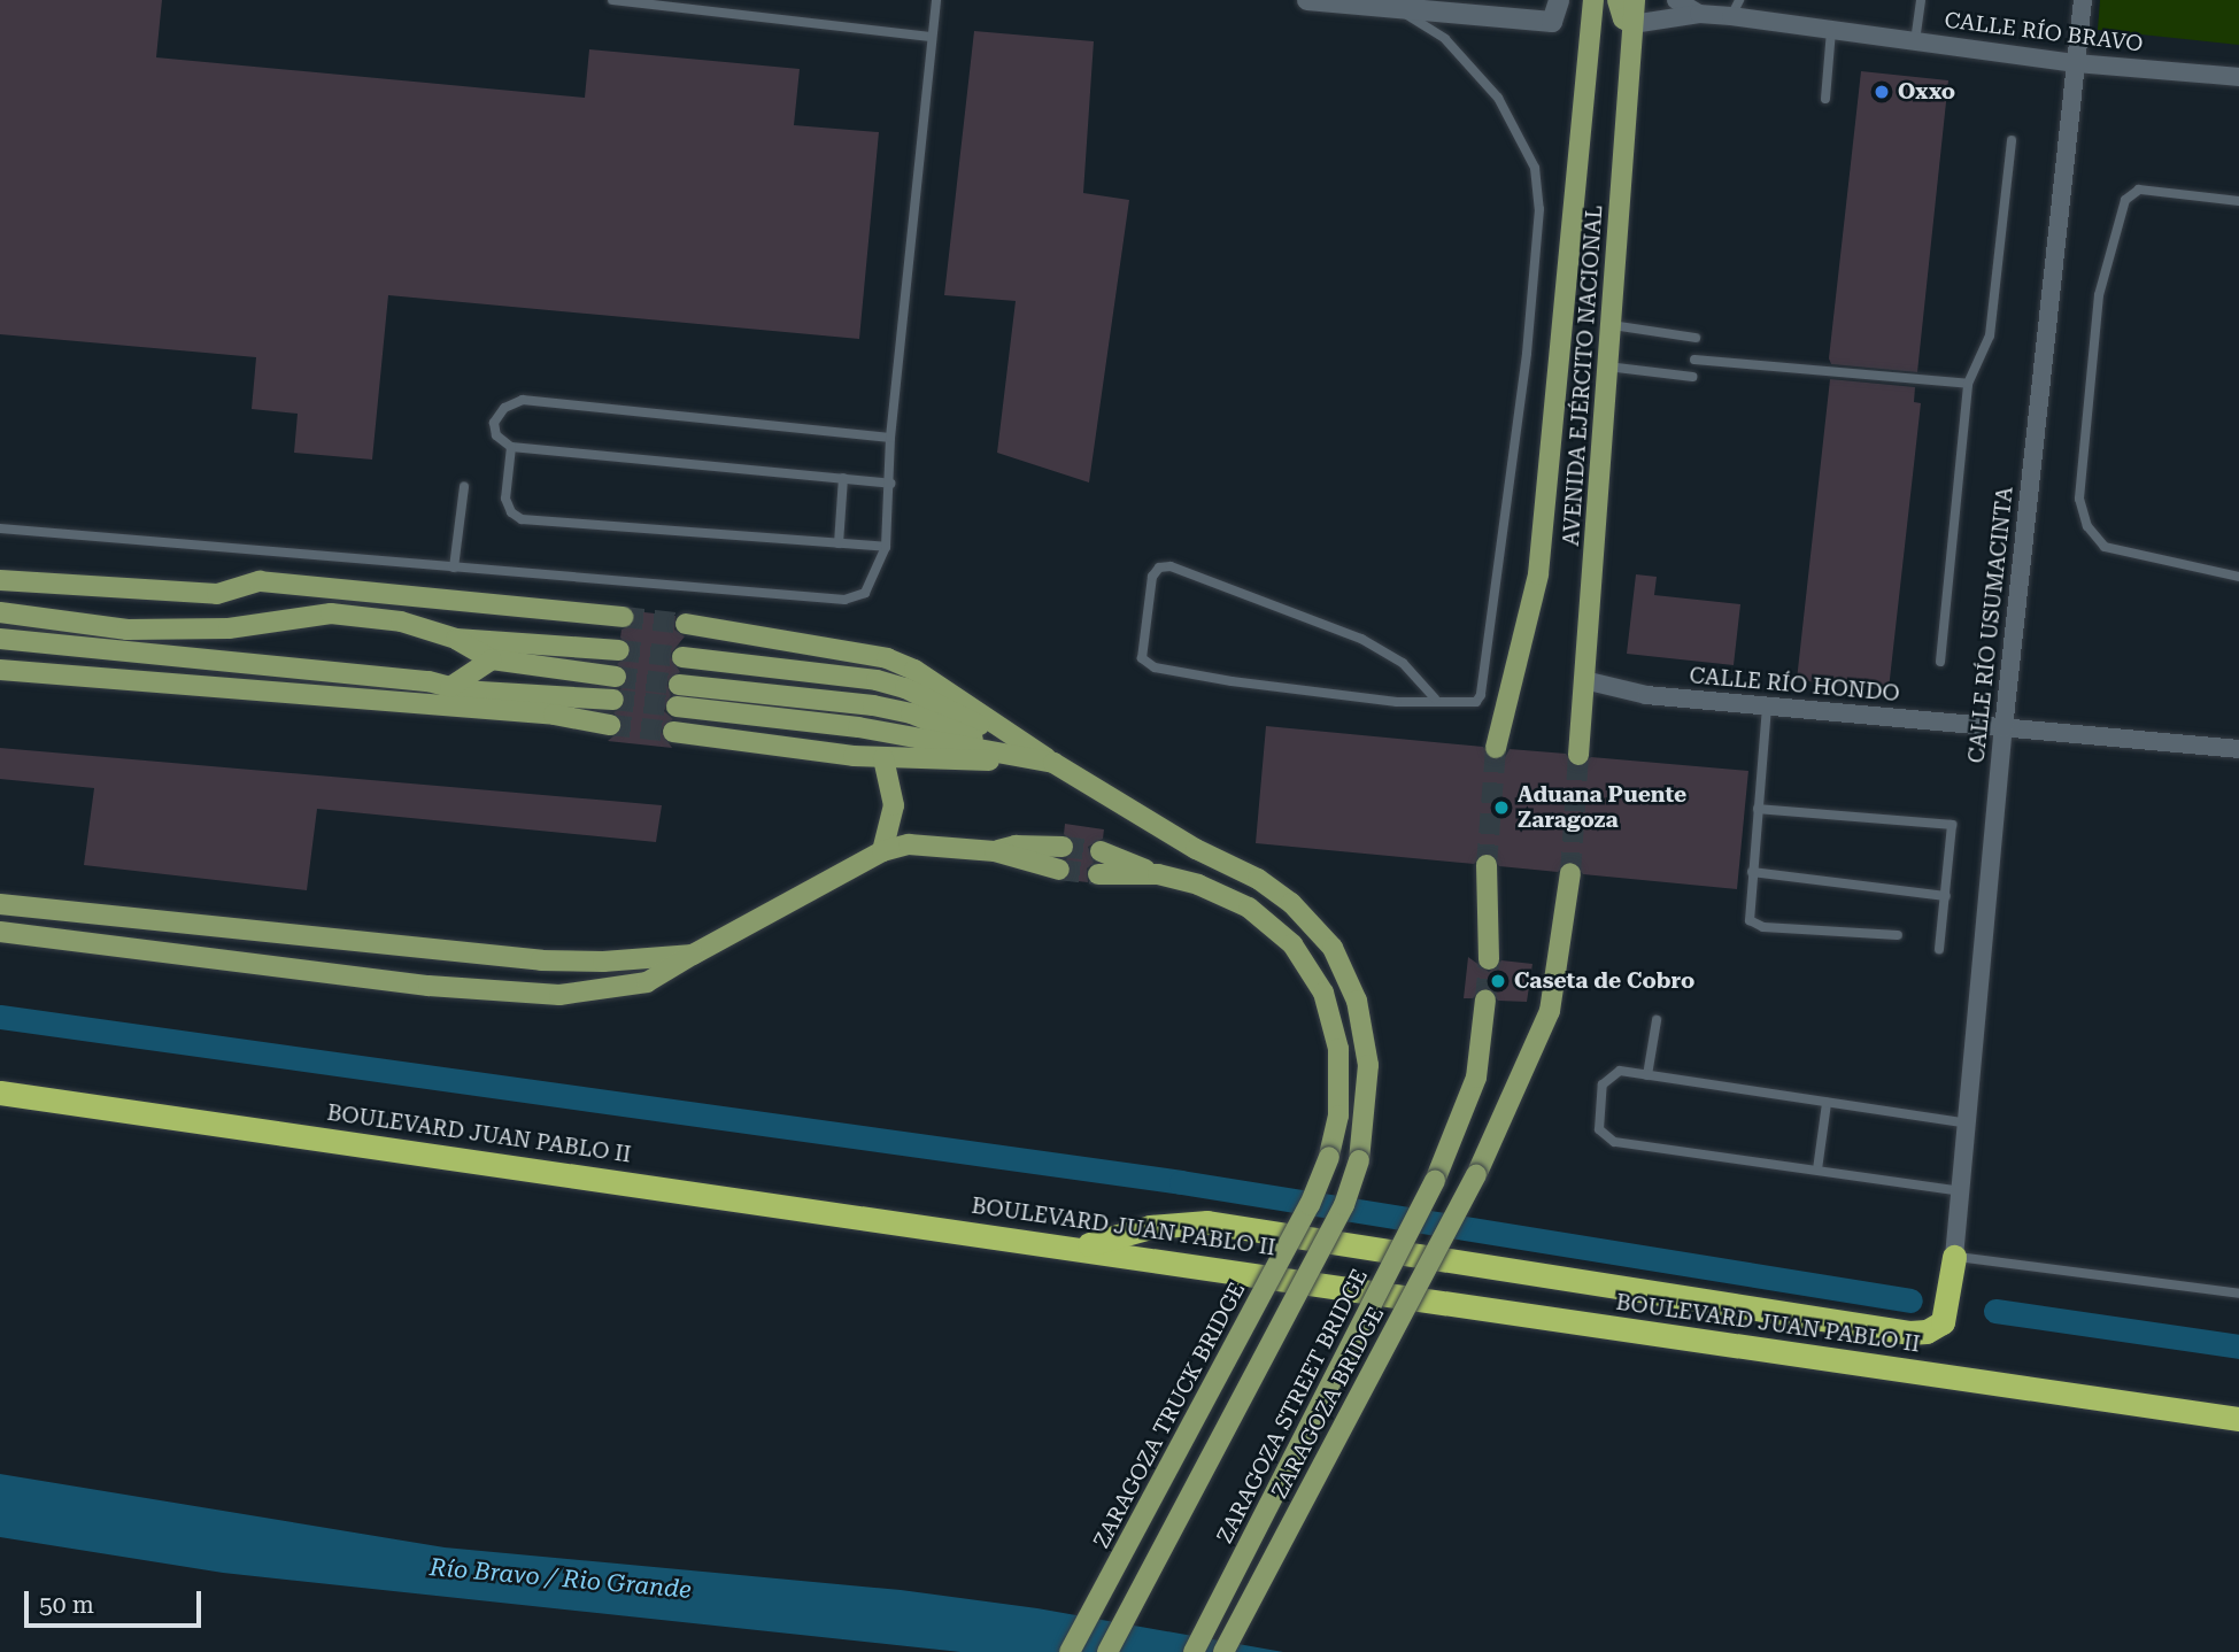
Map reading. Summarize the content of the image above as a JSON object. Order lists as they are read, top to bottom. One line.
{"streets":{"highway":["BOULEVARD JUAN PABLO II"],"main road":["AVENIDA EJÉRCITO NACIONAL","ZARAGOZA BRIDGE","ZARAGOZA STREET BRIDGE","ZARAGOZA TRUCK BRIDGE"],"street":["CALLE RÍO BRAVO","CALLE RÍO USUMACINTA","CALLE RÍO HONDO"]},"crossings":[["CALLE RÍO BRAVO","AVENIDA EJÉRCITO NACIONAL"],["CALLE RÍO BRAVO","CALLE RÍO USUMACINTA"],["AVENIDA EJÉRCITO NACIONAL","CALLE RÍO HONDO"],["CALLE RÍO USUMACINTA","CALLE RÍO HONDO"]],"water":["Río Bravo / Rio Grande"],"places":["Oxxo","Aduana Puente Zaragoza","Caseta de Cobro"],"scale_bar":"50 m"}
